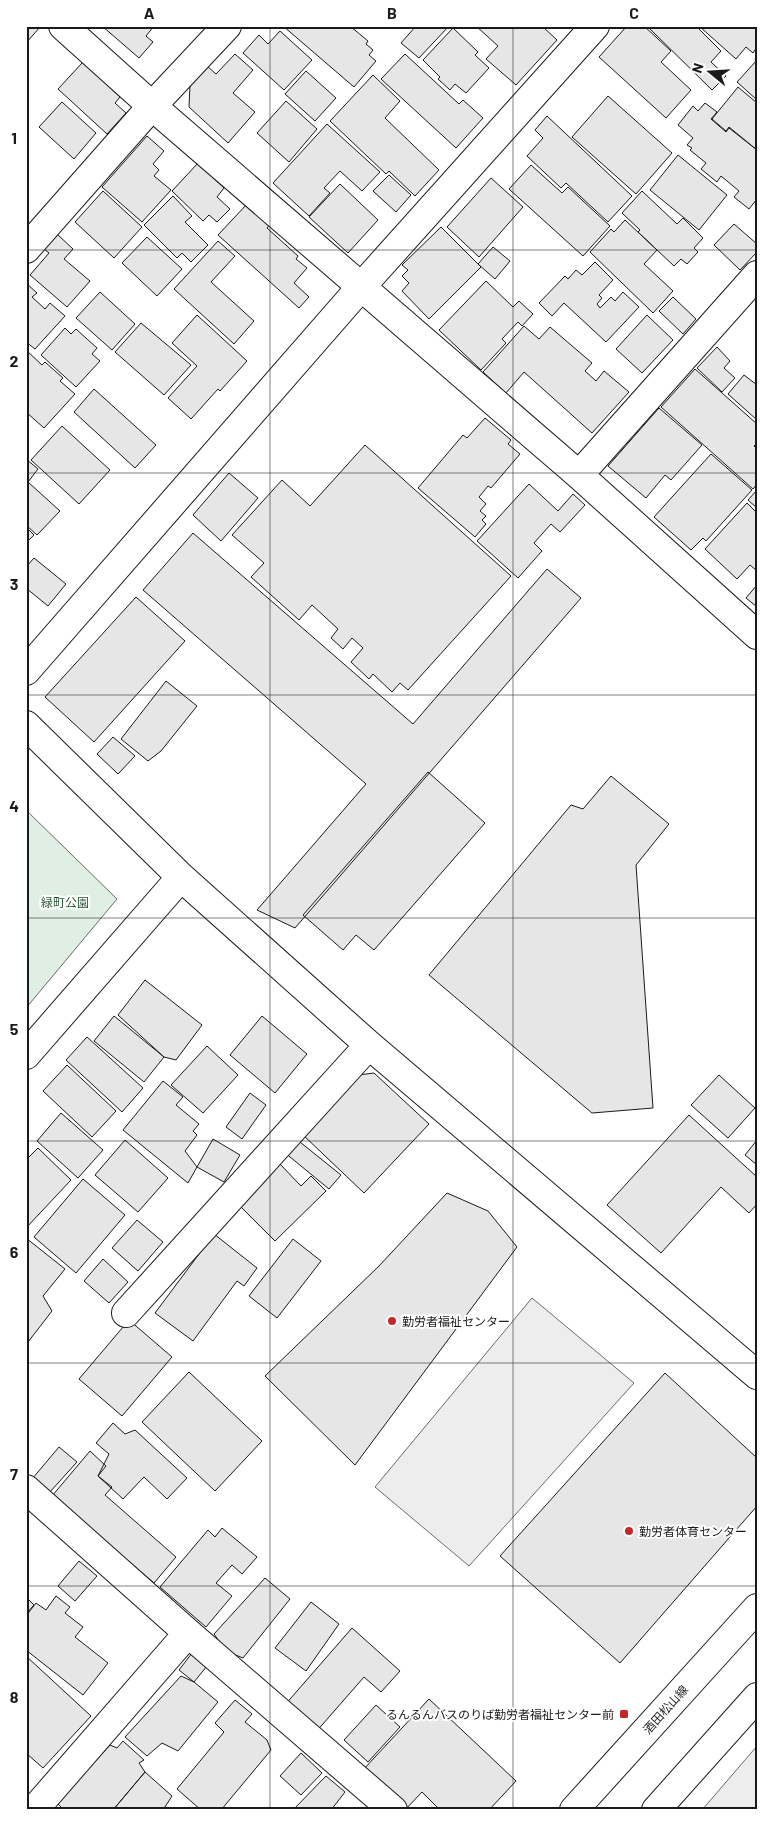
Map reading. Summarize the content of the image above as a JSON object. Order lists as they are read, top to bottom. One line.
{"streets":{"street":["酒田松山線"]},"parks":["緑町公園"],"places":{"other":["勤労者福祉センター","勤労者体育センター"],"transit":["るんるんバスのりば勤労者福祉センター前"]},"north":"left","grid":{"columns":["A","B","C"],"rows":["1","2","3","4","5","6","7","8"]}}
